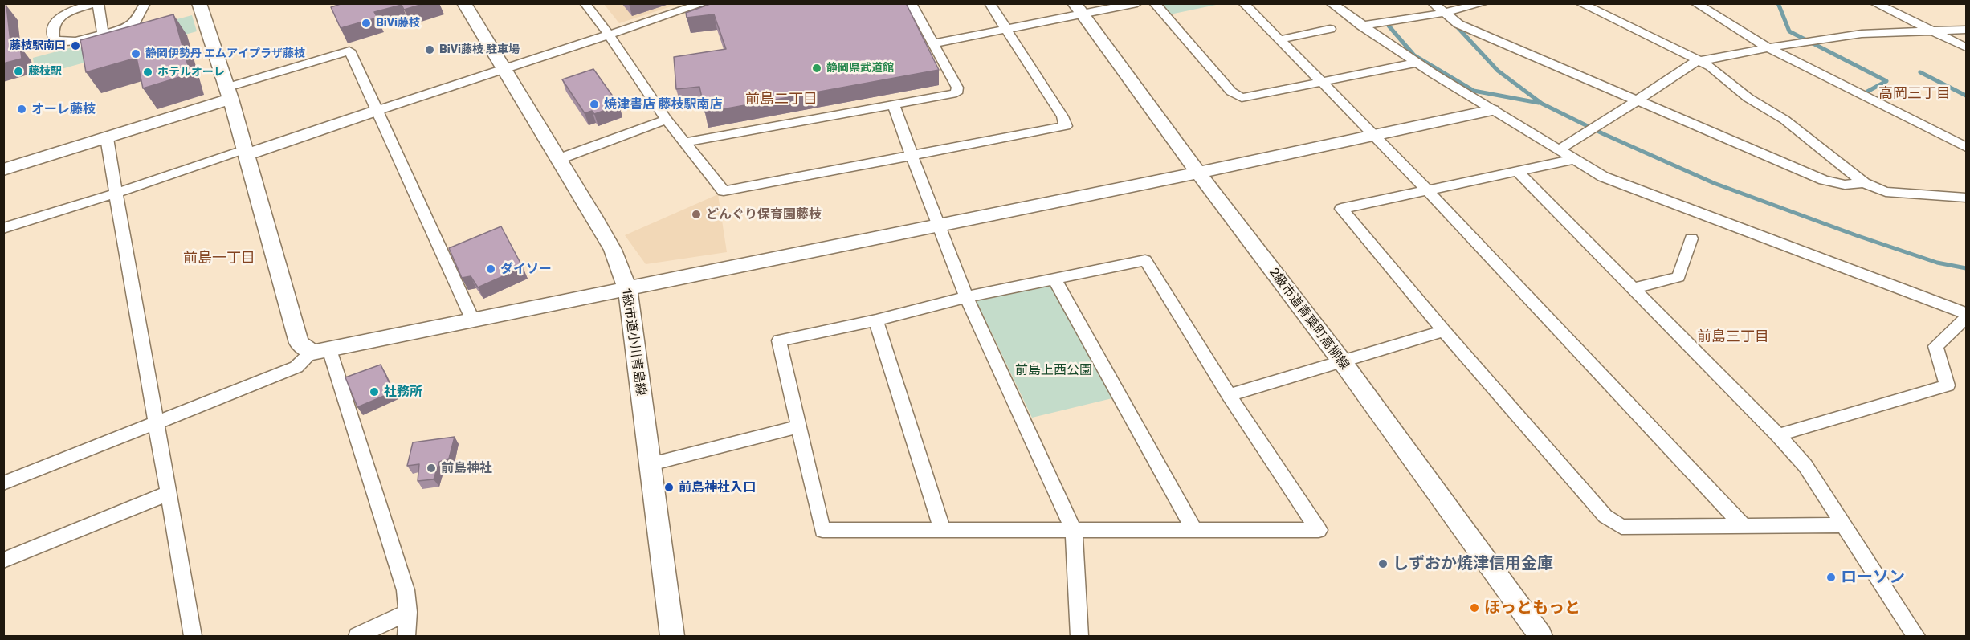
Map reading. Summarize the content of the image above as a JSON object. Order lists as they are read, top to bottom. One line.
{"streets":{"street":["2級市道青葉町高柳線","1級市道小川青島線"]},"districts":["高岡三丁目","前島二丁目","前島一丁目","前島三丁目"],"parks":["前島上西公園"],"places":["BiVi藤枝","藤枝駅南口","BiVi藤枝 駐車場","静岡伊勢丹 エムアイプラザ藤枝","静岡県武道館","藤枝駅","ホテルオーレ","焼津書店 藤枝駅南店","オーレ藤枝","どんぐり保育園藤枝","ダイソー","社務所","前島神社","前島神社入口","しずおか焼津信用金庫","ローソン","ほっともっと"]}
